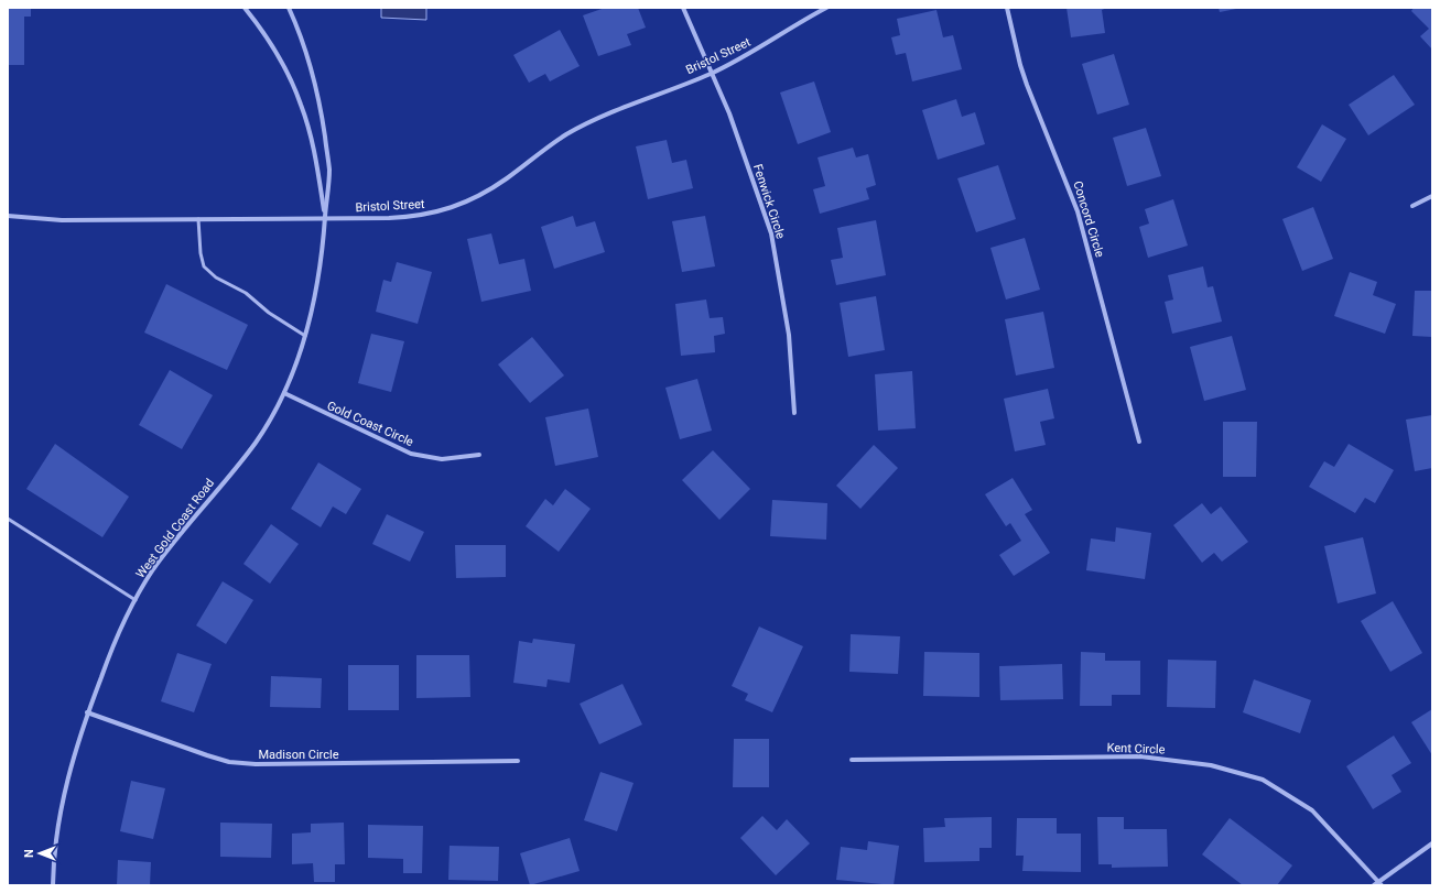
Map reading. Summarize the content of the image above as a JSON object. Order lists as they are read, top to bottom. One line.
{"streets":{"street":["Bristol Street","Fenwick Circle","Concord Circle","Gold Coast Circle","West Gold Coast Road","Kent Circle","Madison Circle"]},"crossings":[["Bristol Street","Fenwick Circle"],["Bristol Street","West Gold Coast Road"],["Gold Coast Circle","West Gold Coast Road"],["West Gold Coast Road","Madison Circle"]],"north":"left"}
